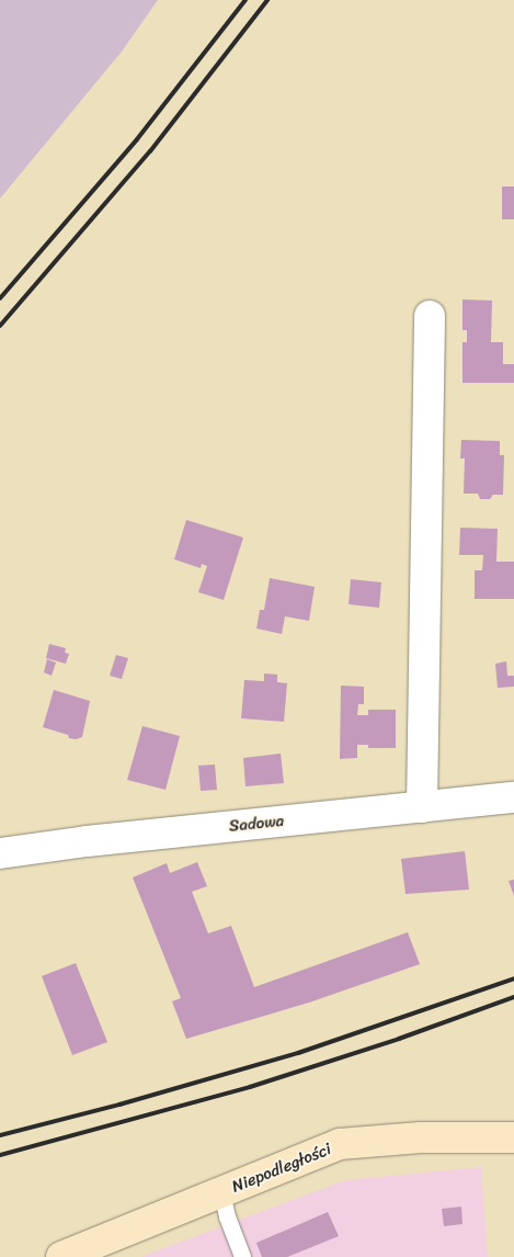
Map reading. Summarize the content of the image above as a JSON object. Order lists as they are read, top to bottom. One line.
{"streets":{"street":["Sadowa","Niepodległości"]}}
